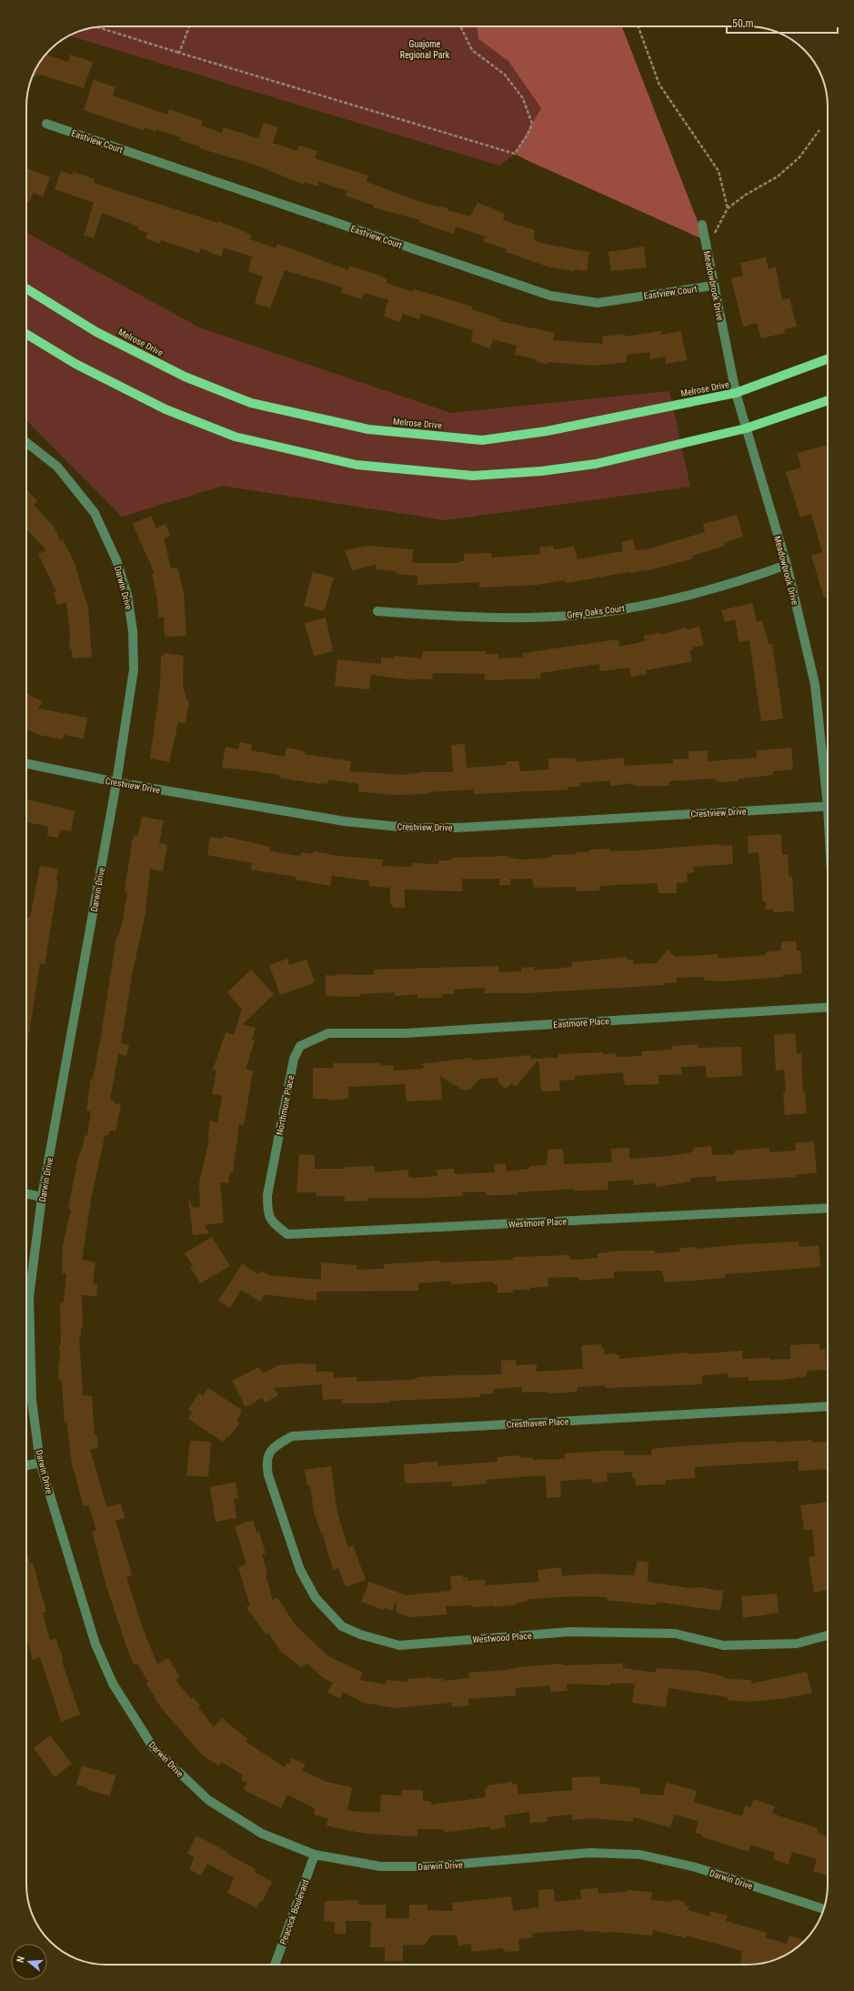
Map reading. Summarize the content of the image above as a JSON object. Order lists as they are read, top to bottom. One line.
{"streets":{"main road":["Melrose Drive"],"street":["Eastview Court","Meadowbrook Drive","Darwin Drive","Grey Oaks Court","Crestview Drive","Eastmore Place","Northmore Place","Westmore Place","Cresthaven Place","Westwood Place","Peacock Boulevard"]},"crossings":[["Eastview Court","Meadowbrook Drive"],["Meadowbrook Drive","Melrose Drive"],["Meadowbrook Drive","Grey Oaks Court"],["Darwin Drive","Crestview Drive"],["Darwin Drive","Peacock Boulevard"],["Eastmore Place","Northmore Place"],["Northmore Place","Westmore Place"],["Cresthaven Place","Westwood Place"]],"parks":["Guajome Regional Park"],"scale_bar":"50 m","north":"left"}
